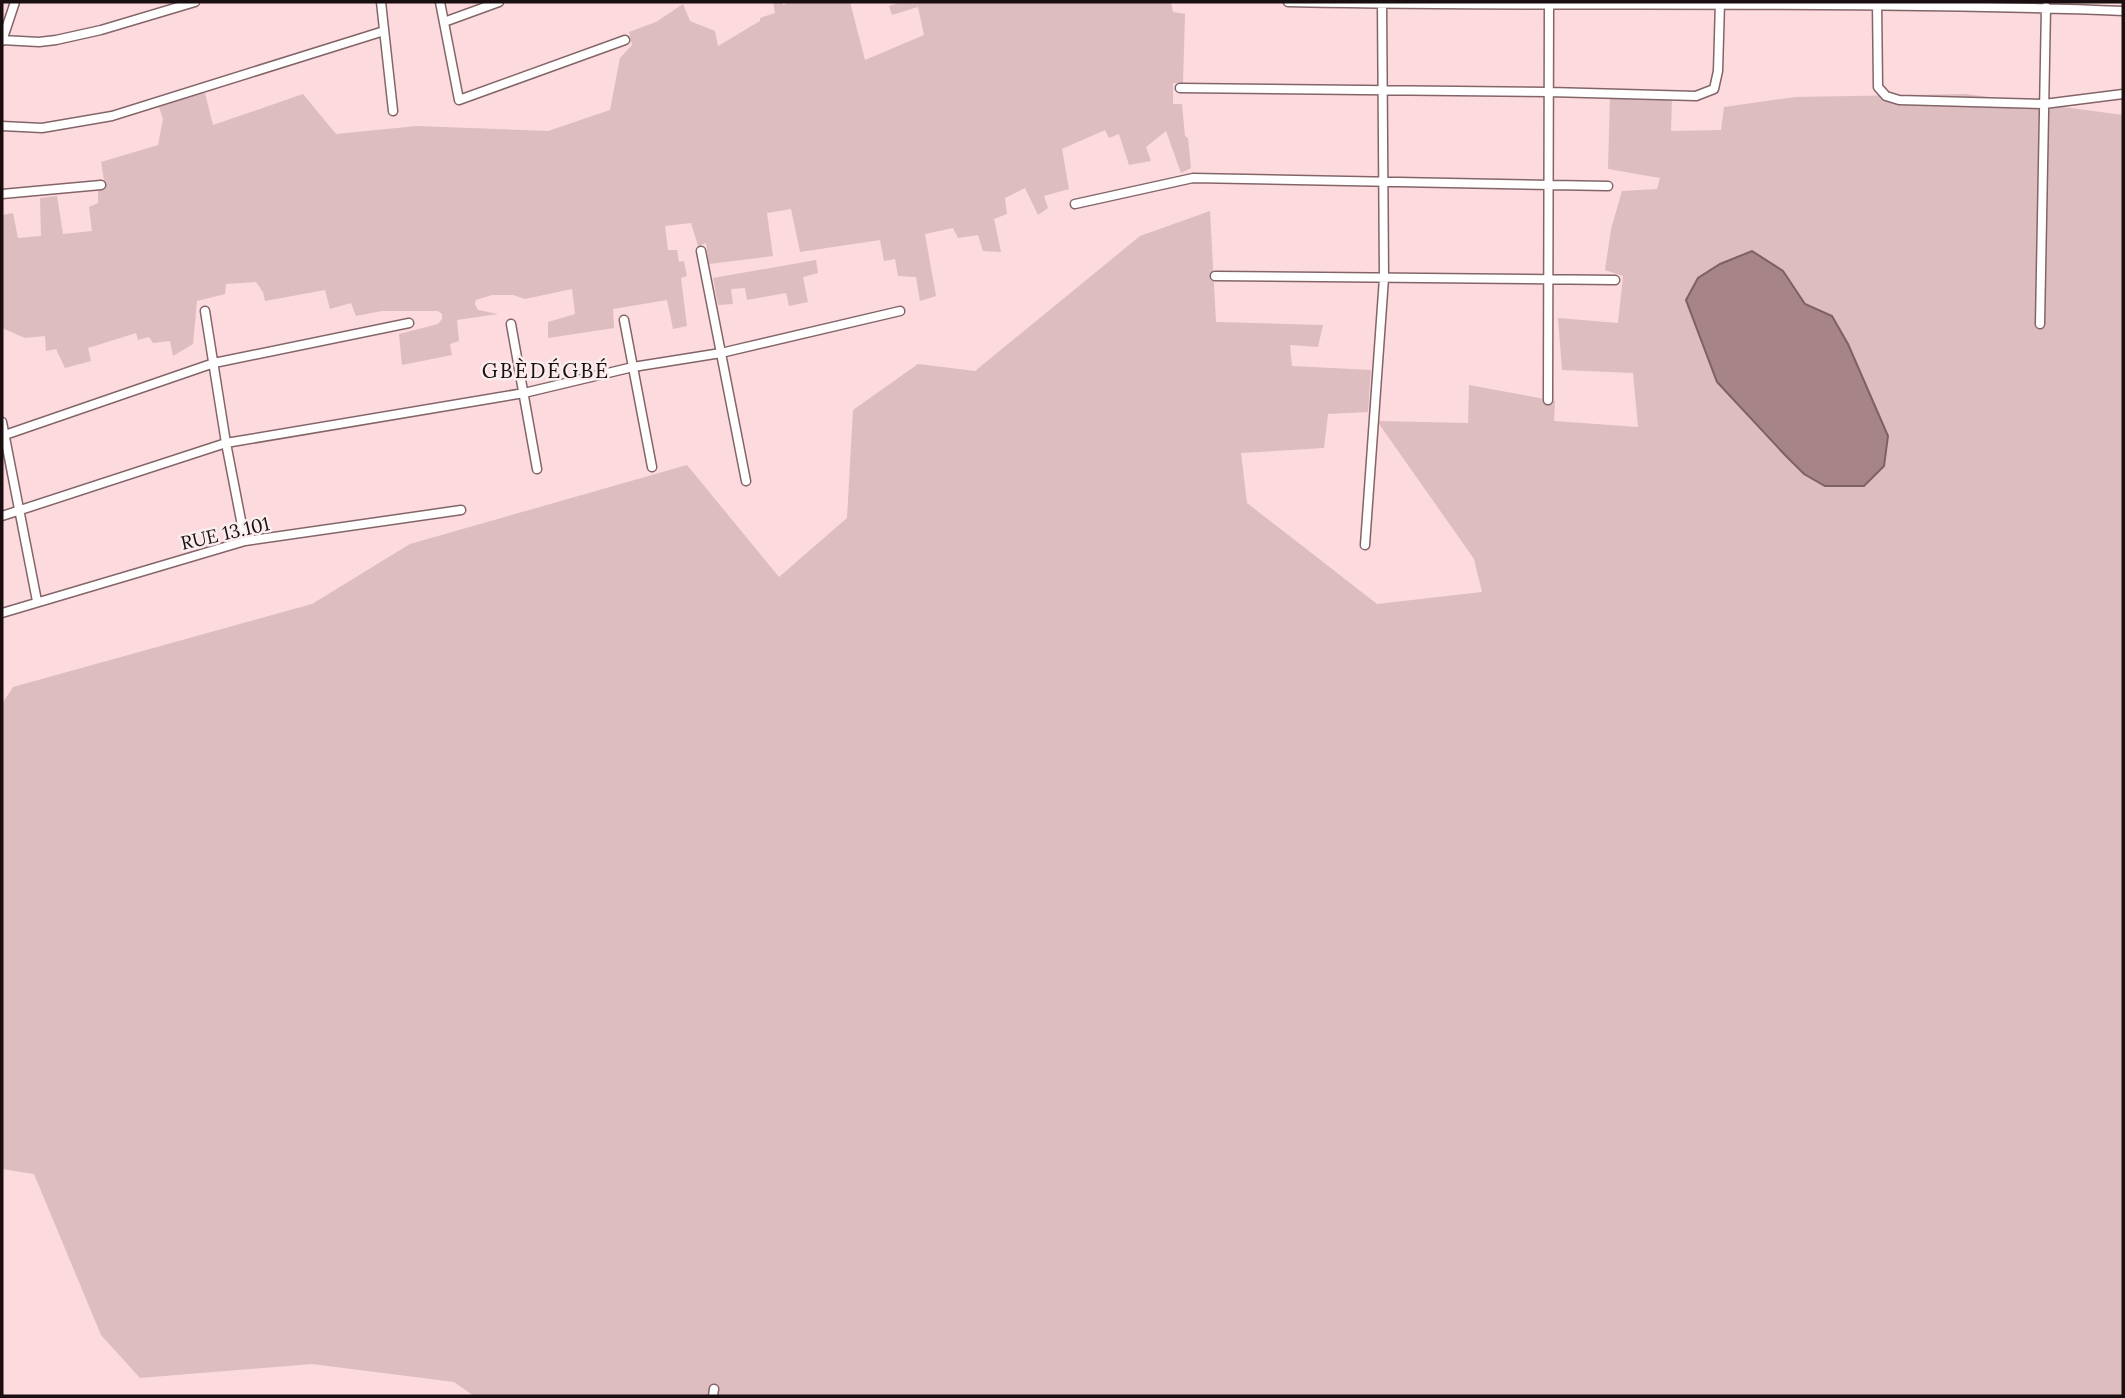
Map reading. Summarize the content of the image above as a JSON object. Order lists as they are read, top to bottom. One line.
{"streets":{"street":["RUE 13.101"]},"districts":["GBÈDÉGBÉ"]}
